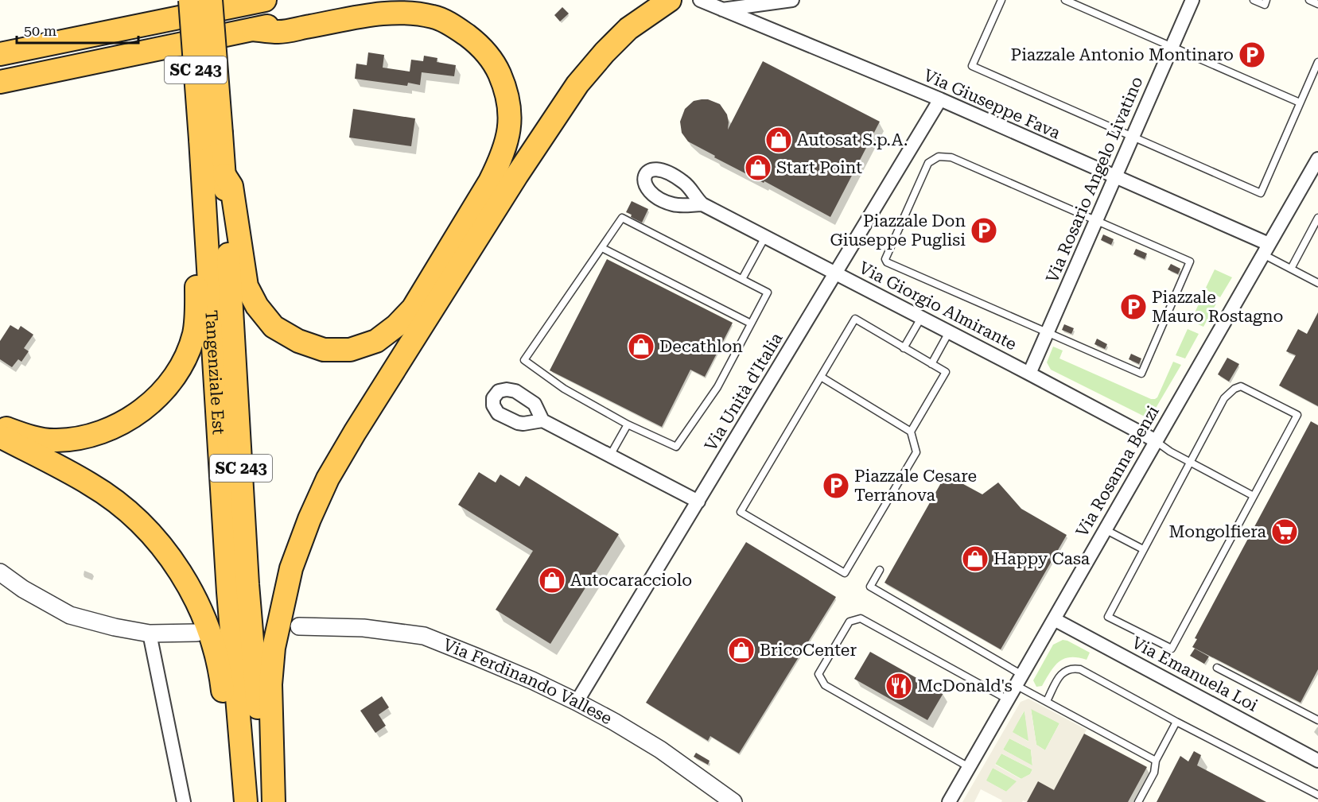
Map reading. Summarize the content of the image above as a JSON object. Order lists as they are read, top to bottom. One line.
{"streets":{"highway":["SC 243","Tangenziale Est"],"street":["Via Giuseppe Fava","Via Rosario Angelo Livatino","Via Giorgio Almirante","Via Unità d'Italia","Via Rosanna Benzi","Via Emanuela Loi","Via Ferdinando Vallese"]},"crossings":[["Via Giuseppe Fava","Via Rosario Angelo Livatino"],["Via Giuseppe Fava","Via Unità d'Italia"],["Via Giuseppe Fava","Via Rosanna Benzi"],["Via Rosario Angelo Livatino","Via Giorgio Almirante"],["Via Giorgio Almirante","Via Unità d'Italia"],["Via Giorgio Almirante","Via Rosanna Benzi"],["Via Unità d'Italia","Via Ferdinando Vallese"],["Via Rosanna Benzi","Via Emanuela Loi"]],"places":{"parking":["Piazzale Antonio Montinaro","Piazzale Don Giuseppe Puglisi","Piazzale Mauro Rostagno","Piazzale Cesare Terranova"],"shop":["Autosat S.p.A.","Start Point","Decathlon","Happy Casa","Autocaracciolo","BricoCenter"],"supermarket":["Mongolfiera"],"restaurant":["McDonald's"]},"scale_bar":"50 m"}
